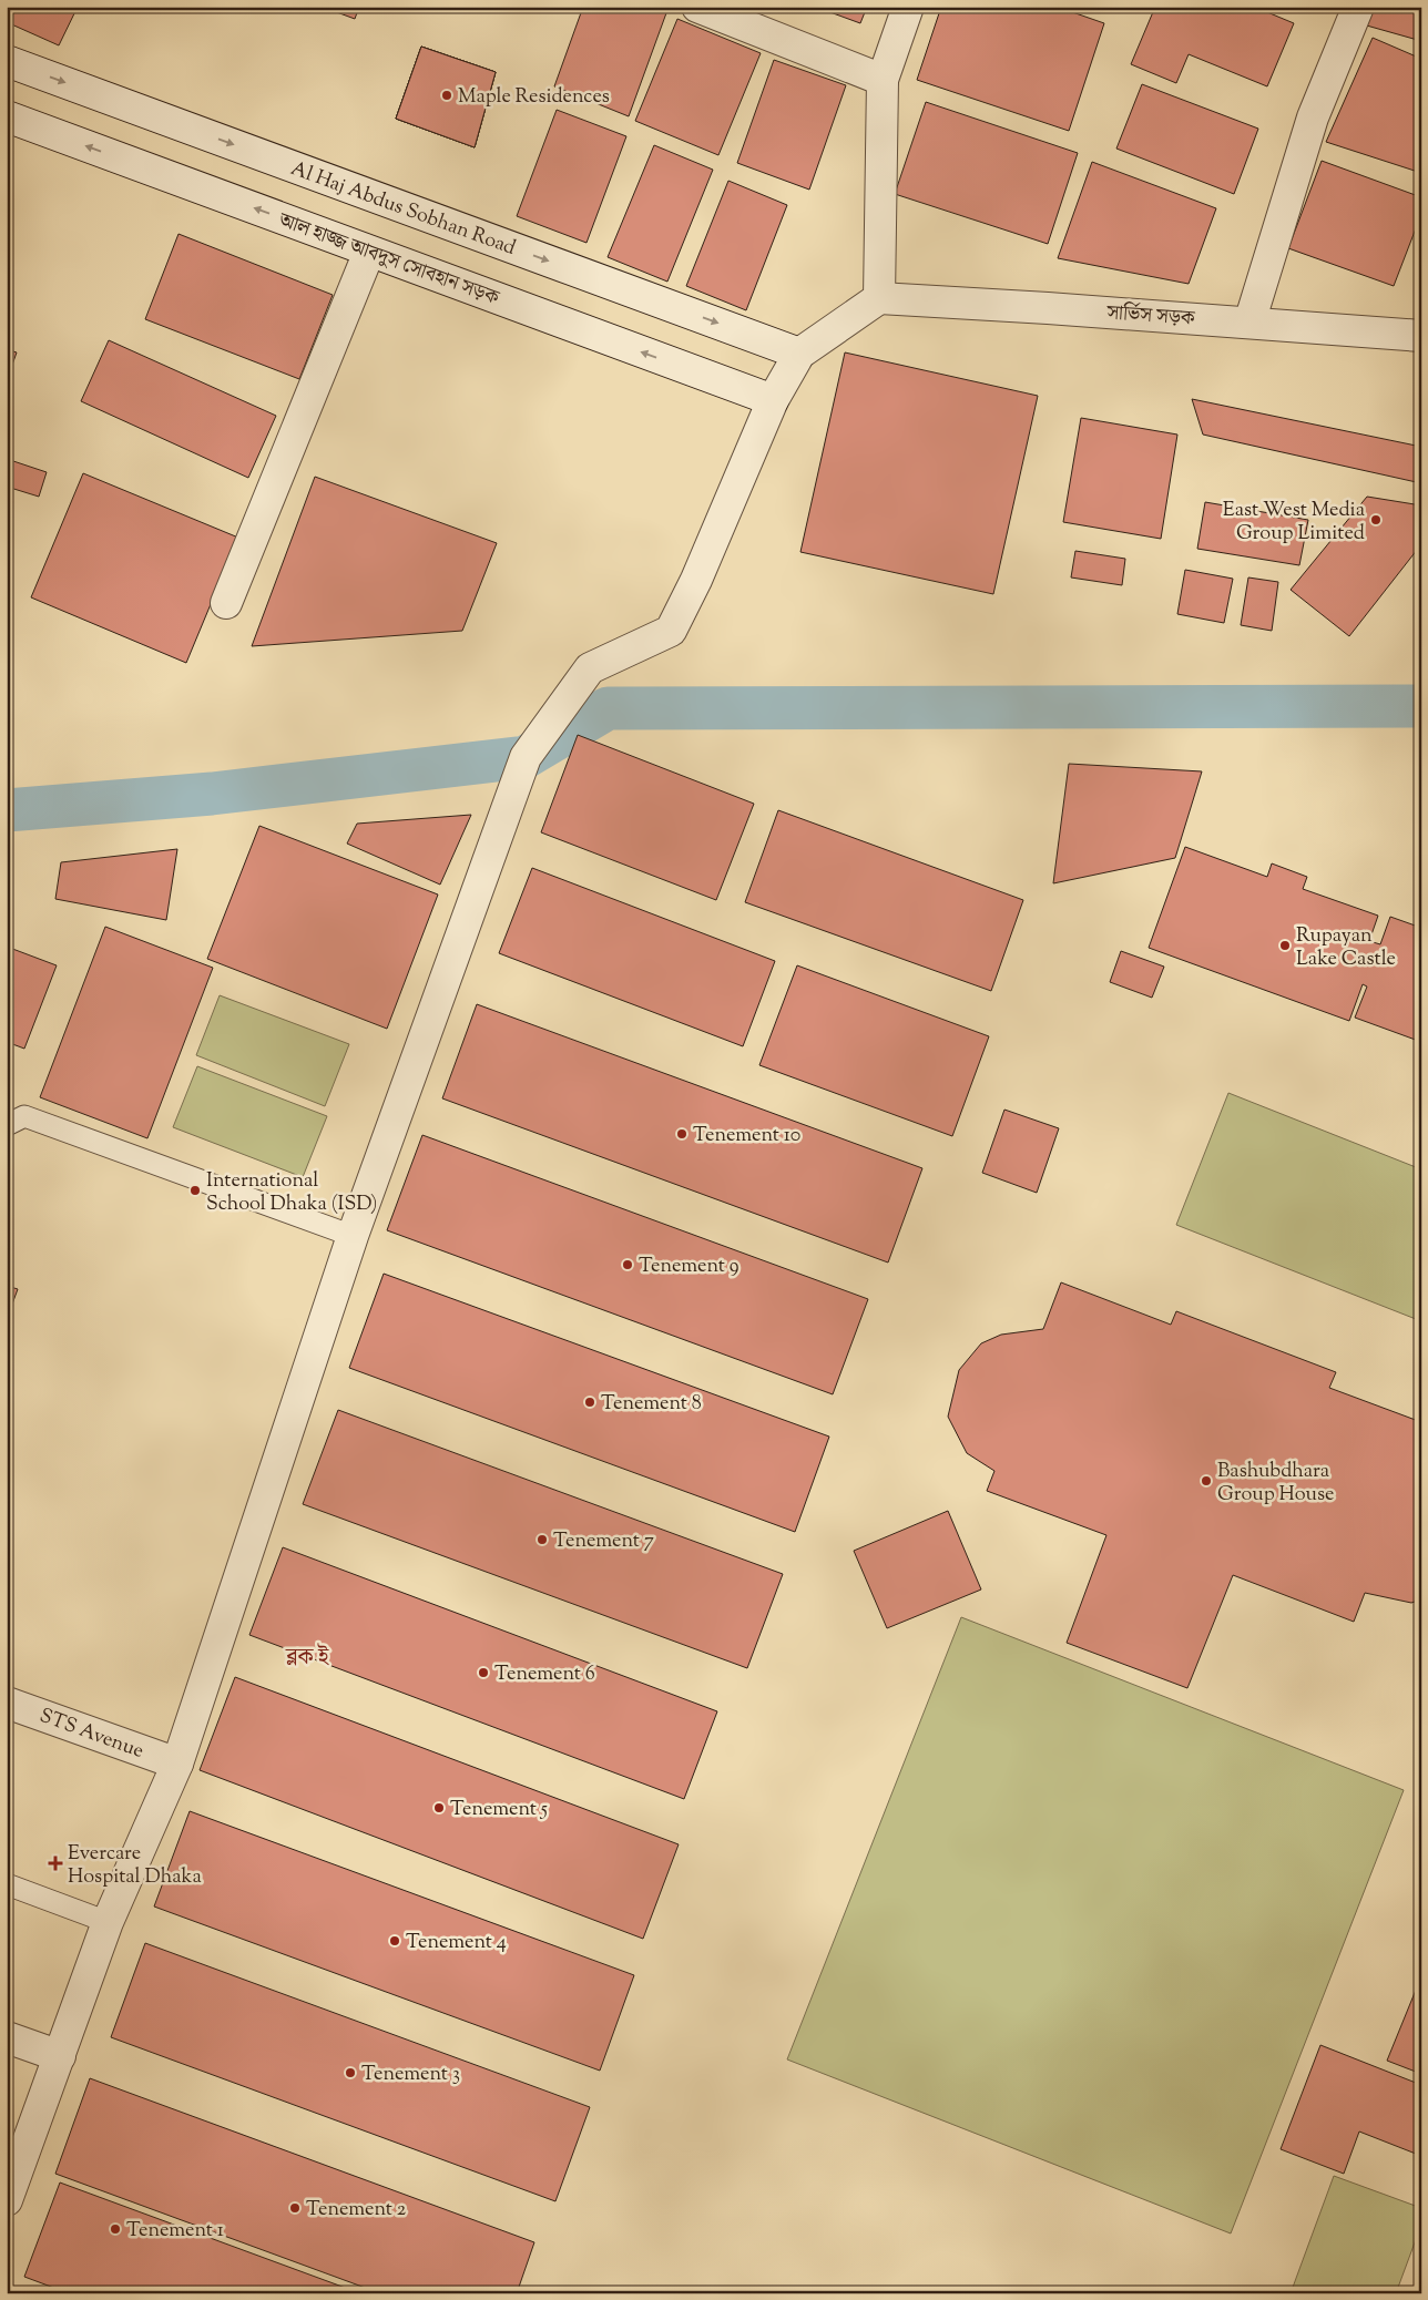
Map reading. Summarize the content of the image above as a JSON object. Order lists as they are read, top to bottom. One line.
{"streets":{"street":["Al Haj Abdus Sobhan Road","আল হাজ্জ আবদুস সোবহান সড়ক","সার্ভিস সড়ক","STS Avenue"]},"one_way":["Al Haj Abdus Sobhan Road","আল হাজ্জ আবদুস সোবহান সড়ক"],"districts":["ব্লক ই"],"places":{"other":["Maple Residences","East West Media Group Limited","Rupayan Lake Castle","Tenement 10","International School Dhaka (ISD)","Tenement 9","Tenement 8","Bashubdhara Group House","Tenement 7","Tenement 6","Tenement 5","Tenement 4","Tenement 3","Tenement 2","Tenement 1"],"health":["Evercare Hospital Dhaka"]}}
